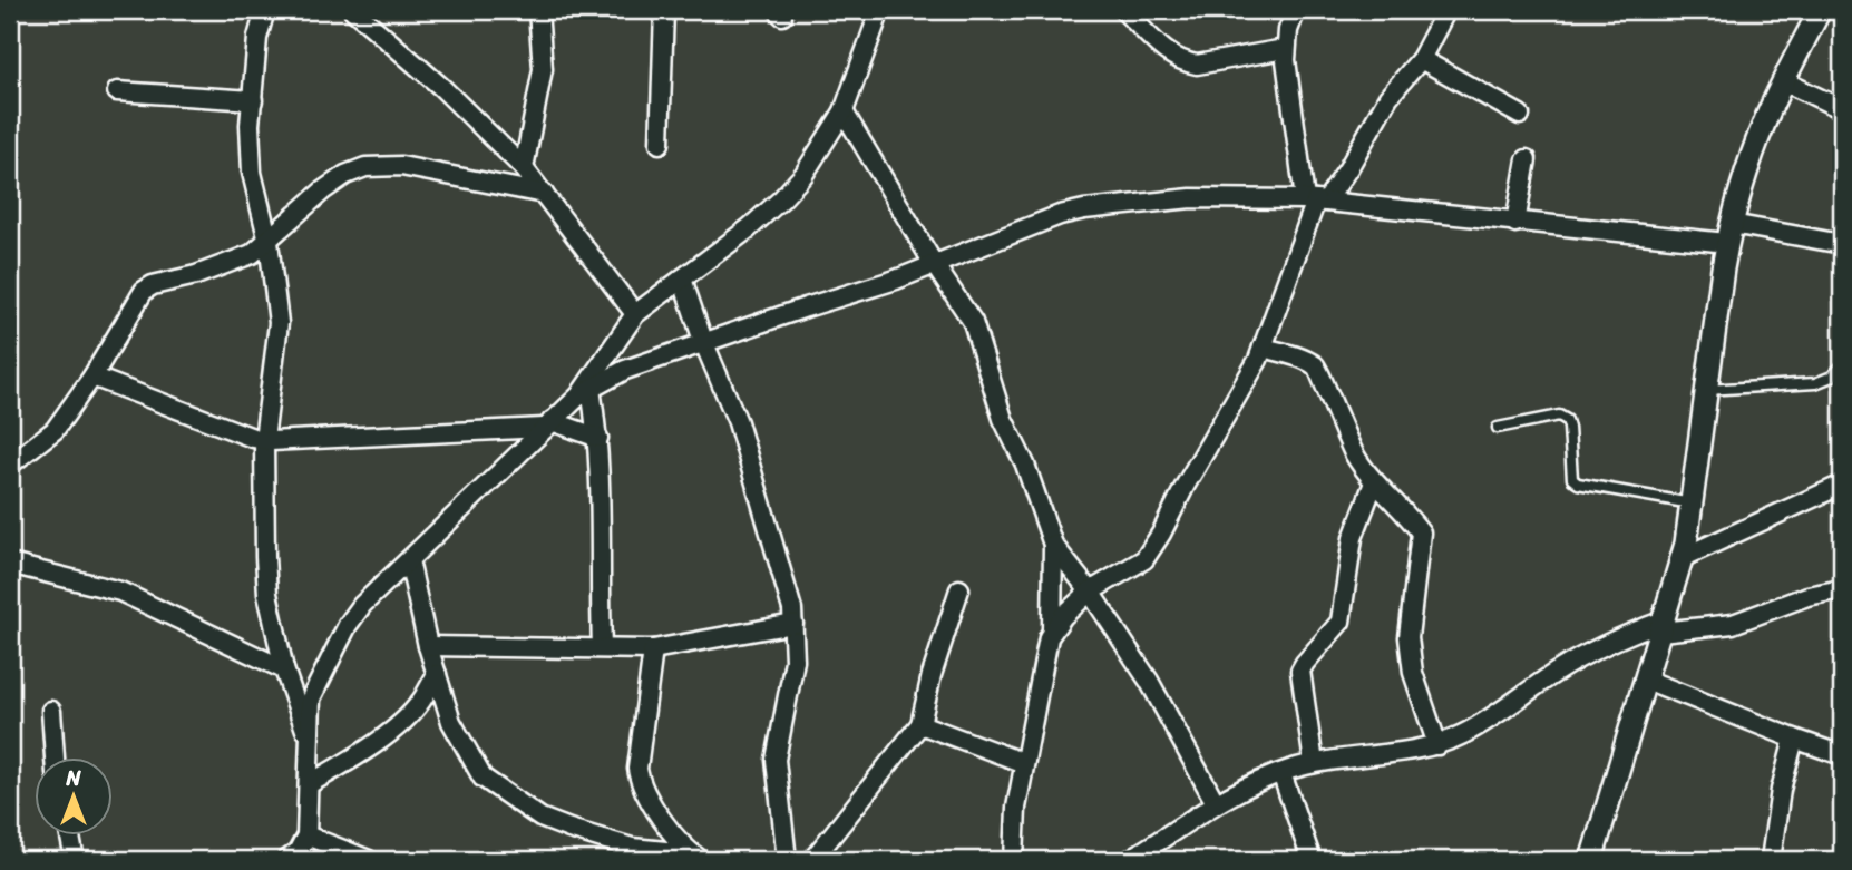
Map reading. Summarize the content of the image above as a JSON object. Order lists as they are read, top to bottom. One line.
{"north":"top"}
